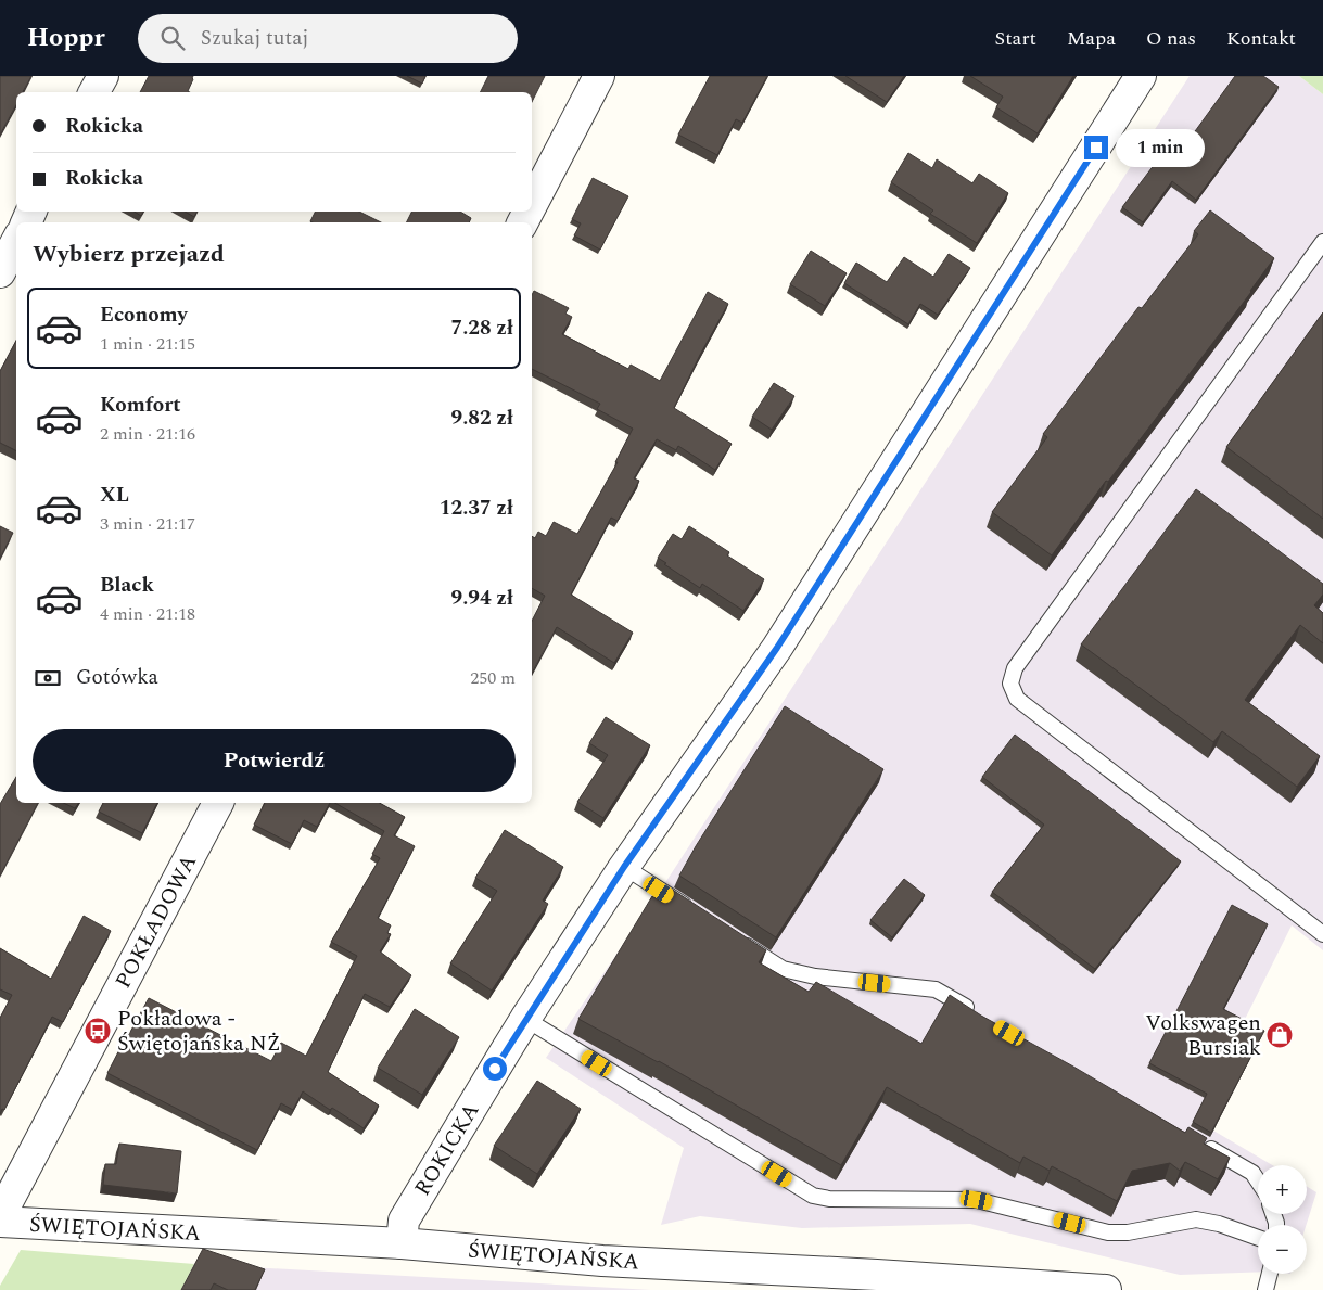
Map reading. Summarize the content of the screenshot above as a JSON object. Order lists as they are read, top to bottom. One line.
{"streets":{"street":["POKŁADOWA","ROKICKA","ŚWIĘTOJAŃSKA"]},"crossings":[["ROKICKA","ŚWIĘTOJAŃSKA"]],"places":{"bus stop":["Pokładowa - Świętojańska NŻ"],"shop":["Volkswagen Bursiak"]},"page":{"header":"Hoppr","search":"Szukaj tutaj","nav":["Start","Mapa","O nas","Kontakt"],"banner":["Rokicka","Rokicka"],"bubble":"1 min","heading":"Wybierz przejazd","list":[{"name":"Economy","note":"1 min · 21:15","value":"7.28 zł"},{"name":"Komfort","note":"2 min · 21:16","value":"9.82 zł"},{"name":"XL","note":"3 min · 21:17","value":"12.37 zł"},{"name":"Black","note":"4 min · 21:18","value":"9.94 zł"}],"pay":["Gotówka","250 m"],"buttons":"Potwierdź","map_buttons":["+","−"]}}
